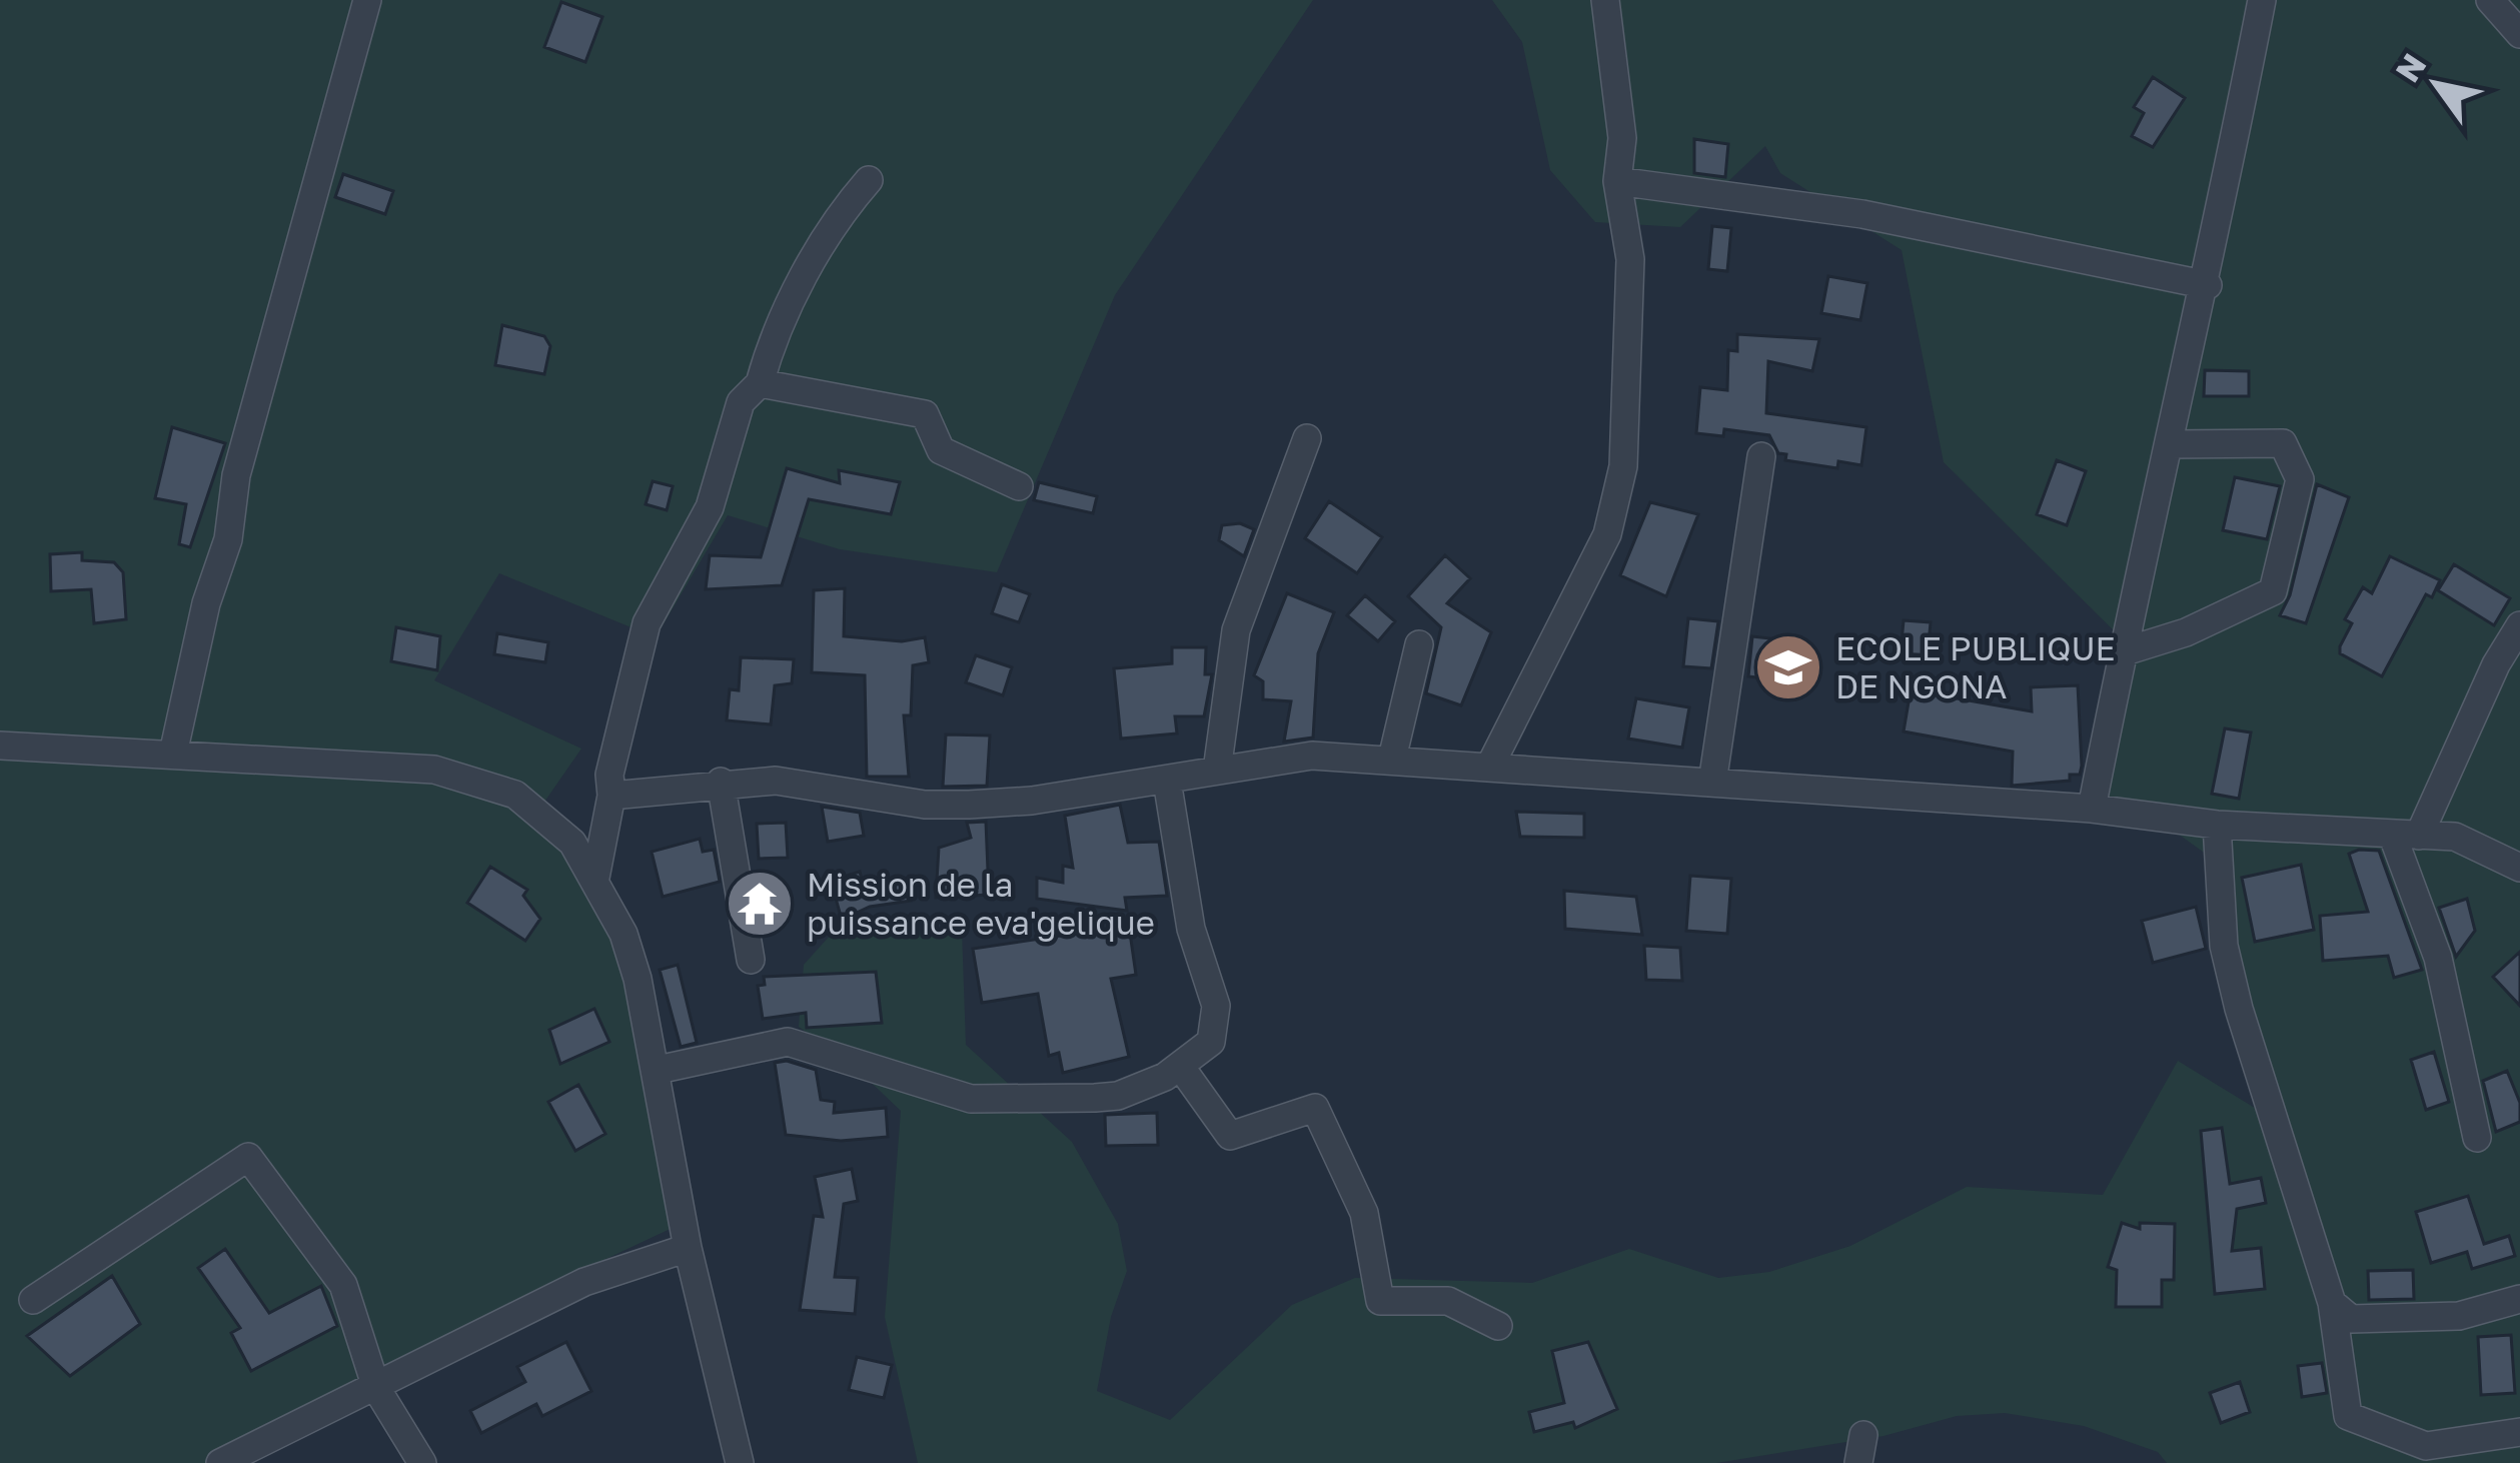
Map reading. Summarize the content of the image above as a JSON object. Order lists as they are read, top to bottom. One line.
{"places":{"school or university":["ECOLE PUBLIQUE DE NGONA"],"temple":["Mission de la puissance eva'gelique"]},"north":"top left"}
